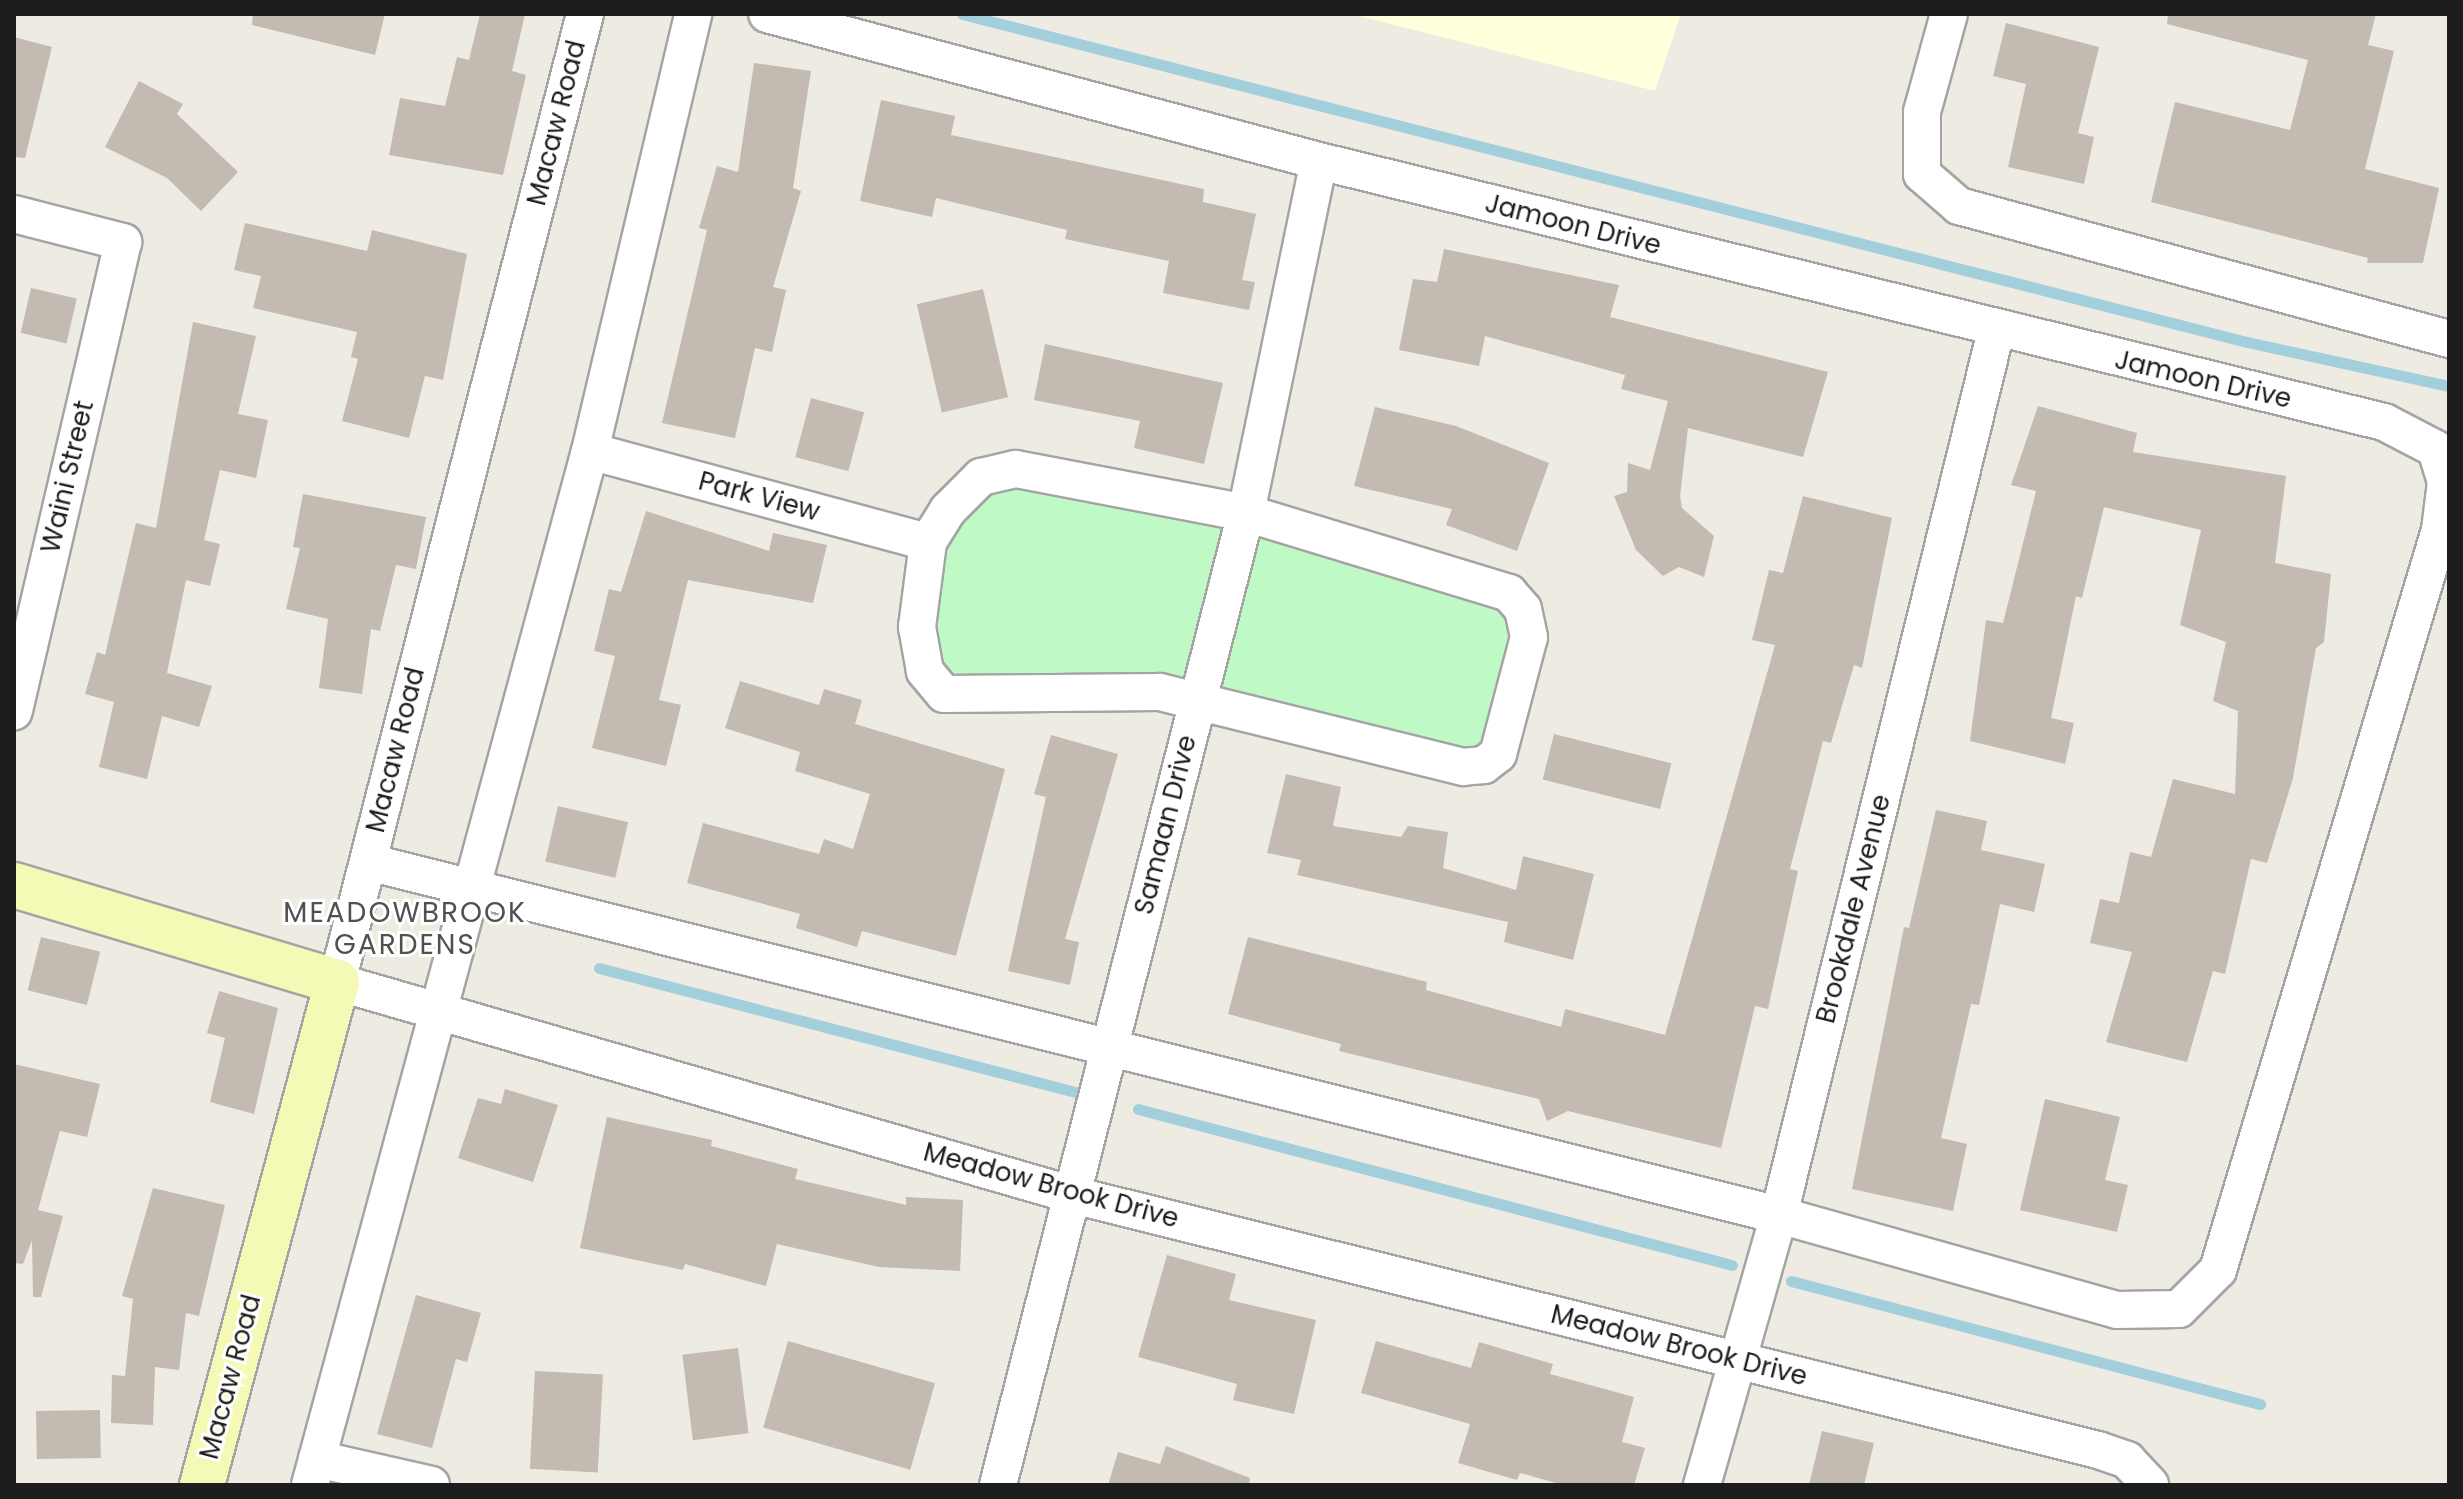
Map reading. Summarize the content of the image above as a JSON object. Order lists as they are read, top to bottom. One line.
{"streets":{"street":["Macaw Road","Jamoon Drive","Waini Street","Park View","Samaan Drive","Brookdale Avenue","Meadow Brook Drive"]},"crossings":[["Macaw Road","Jamoon Drive"],["Macaw Road","Meadow Brook Drive"],["Jamoon Drive","Samaan Drive"],["Jamoon Drive","Brookdale Avenue"],["Samaan Drive","Meadow Brook Drive"],["Brookdale Avenue","Meadow Brook Drive"]],"districts":["MEADOWBROOK GARDENS"]}
